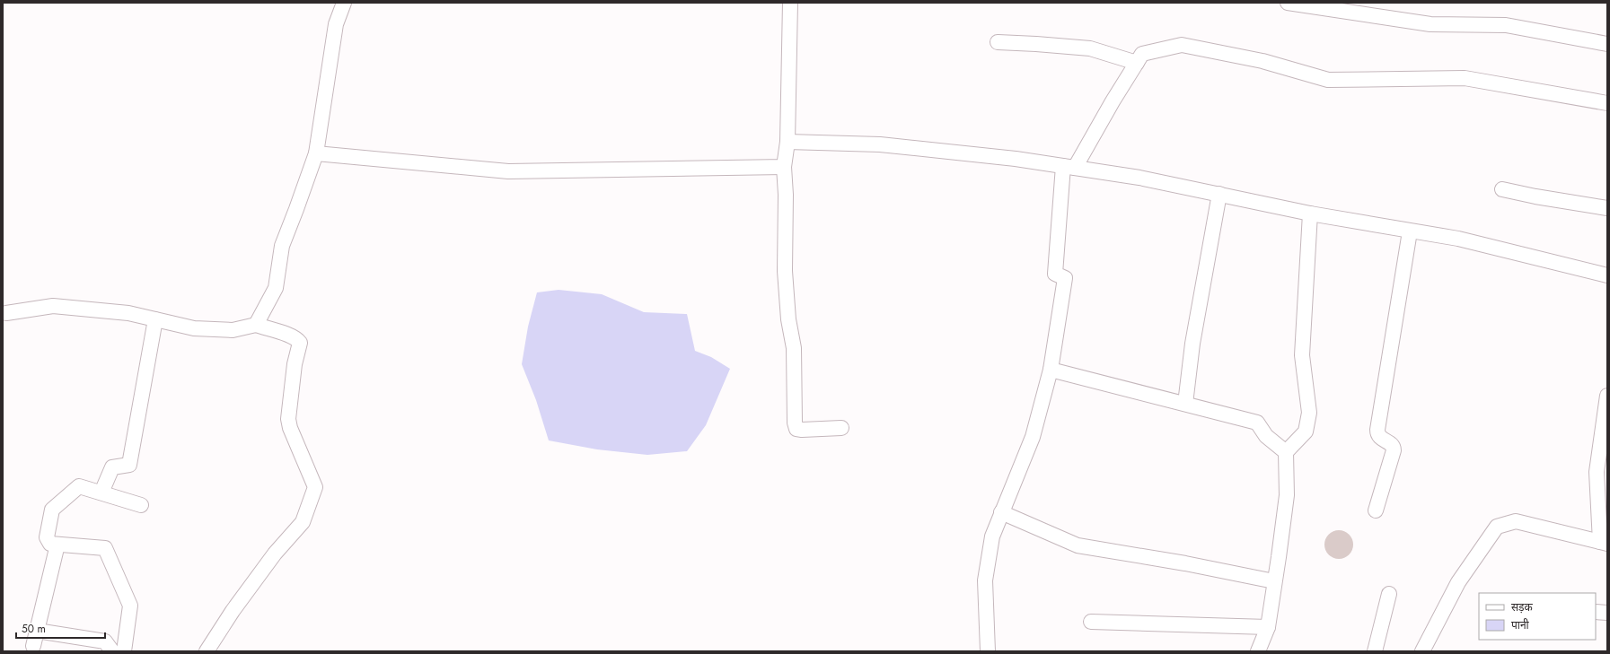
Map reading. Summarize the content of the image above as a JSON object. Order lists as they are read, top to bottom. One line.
{"legend":["सड़क","पानी"],"scale_bar":"50 m"}
